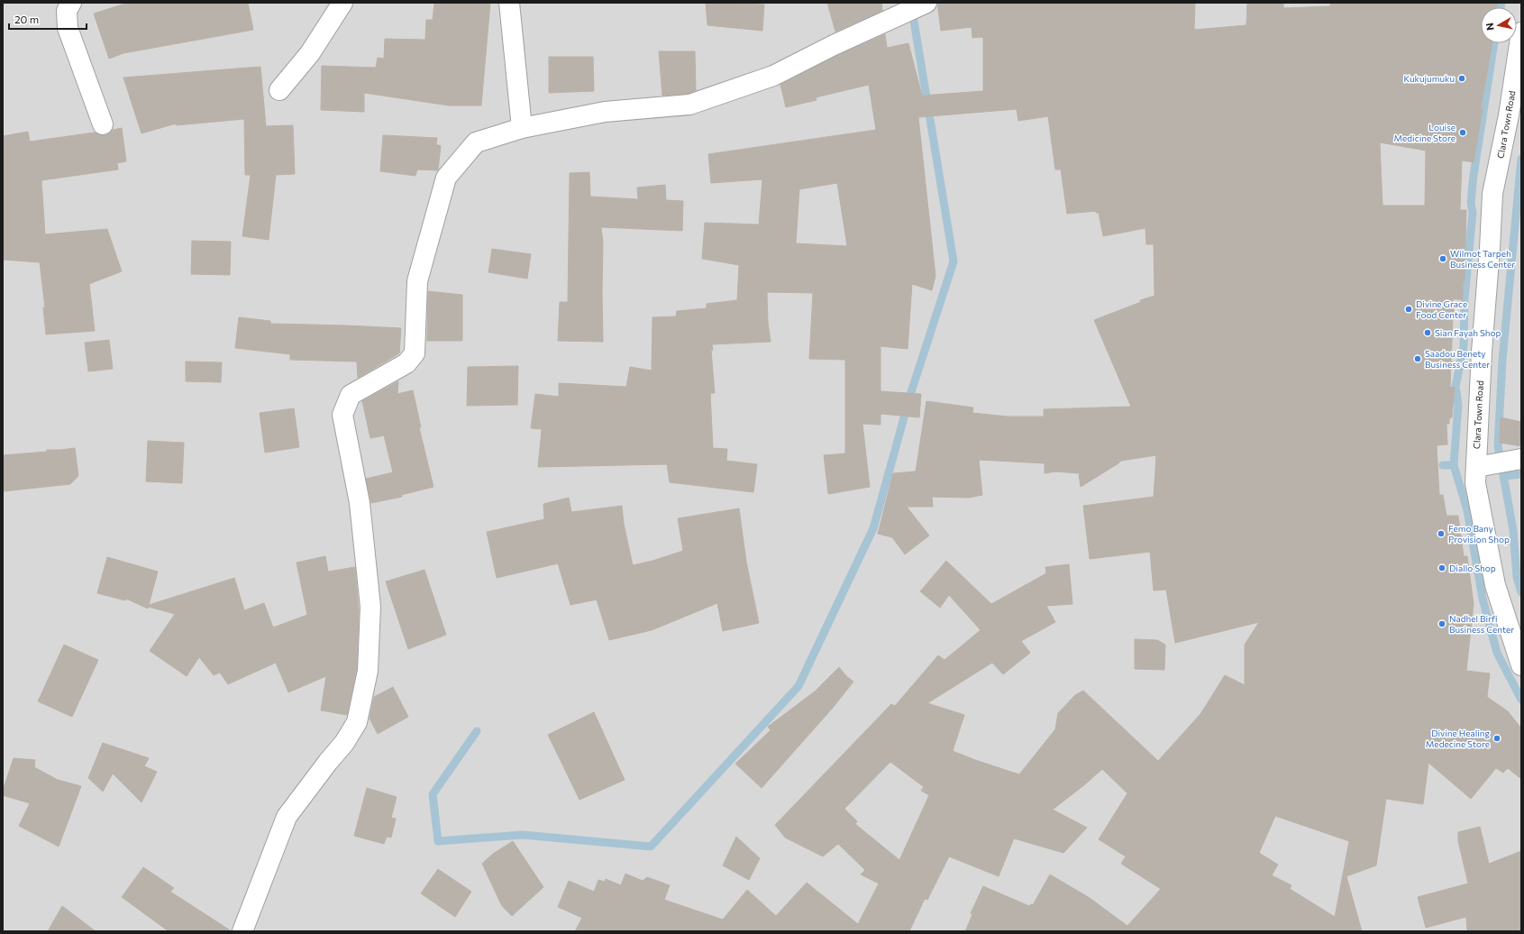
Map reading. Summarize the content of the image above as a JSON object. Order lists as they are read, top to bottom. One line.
{"streets":{"street":["Clara Town Road"]},"places":["Kukujumuku","Louise Medicine Store","Wilmot Tarpeh Business Center","Divine Grace Food Center","Sian Fayah Shop","Saadou Benety Business Center","Femo Bany Provision Shop","Diallo Shop","Nadhel Birfi Business Center","Divine Healing Medecine Store"],"scale_bar":"20 m","north":"left"}
